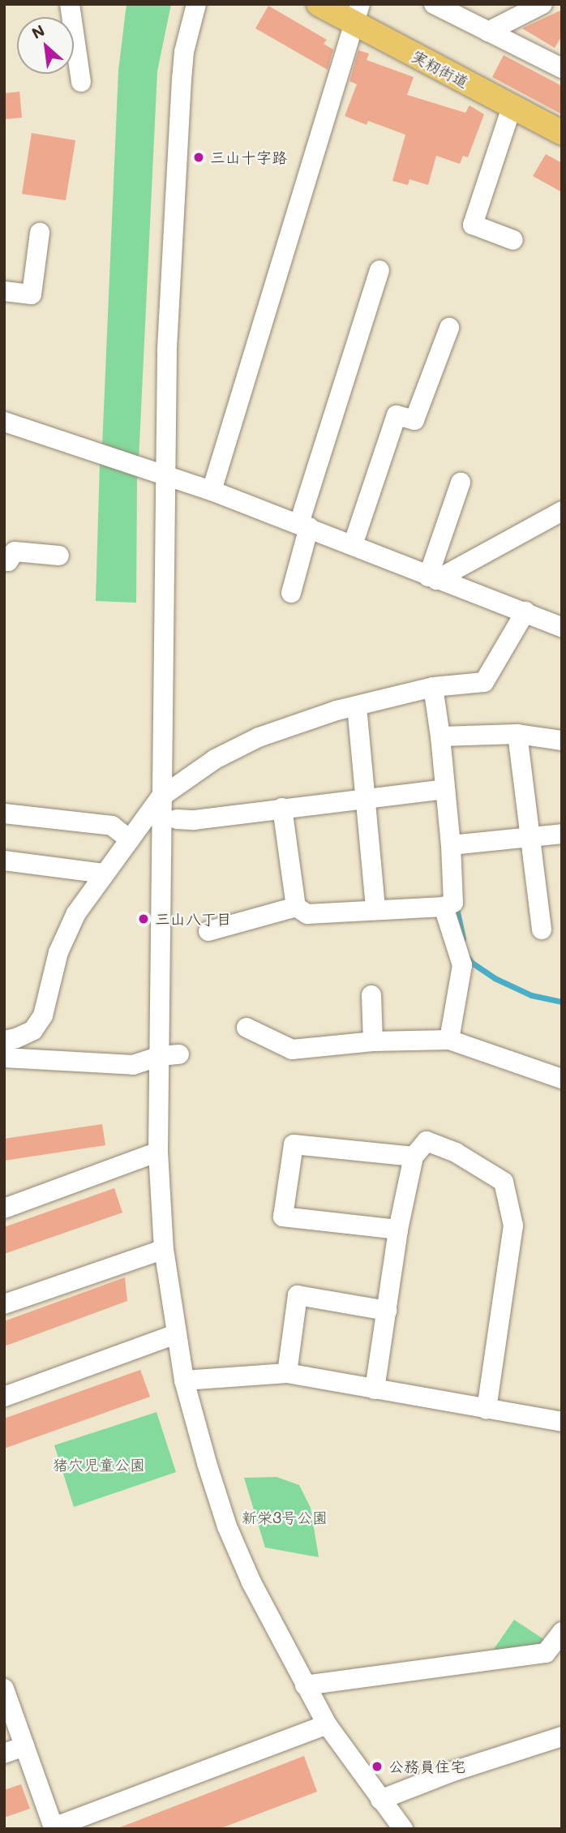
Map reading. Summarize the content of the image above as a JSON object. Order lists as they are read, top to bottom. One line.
{"streets":{"main road":["実籾街道"]},"parks":["猪穴児童公園","新栄3号公園"],"places":["三山十字路","三山八丁目","公務員住宅"],"north":"top left"}
